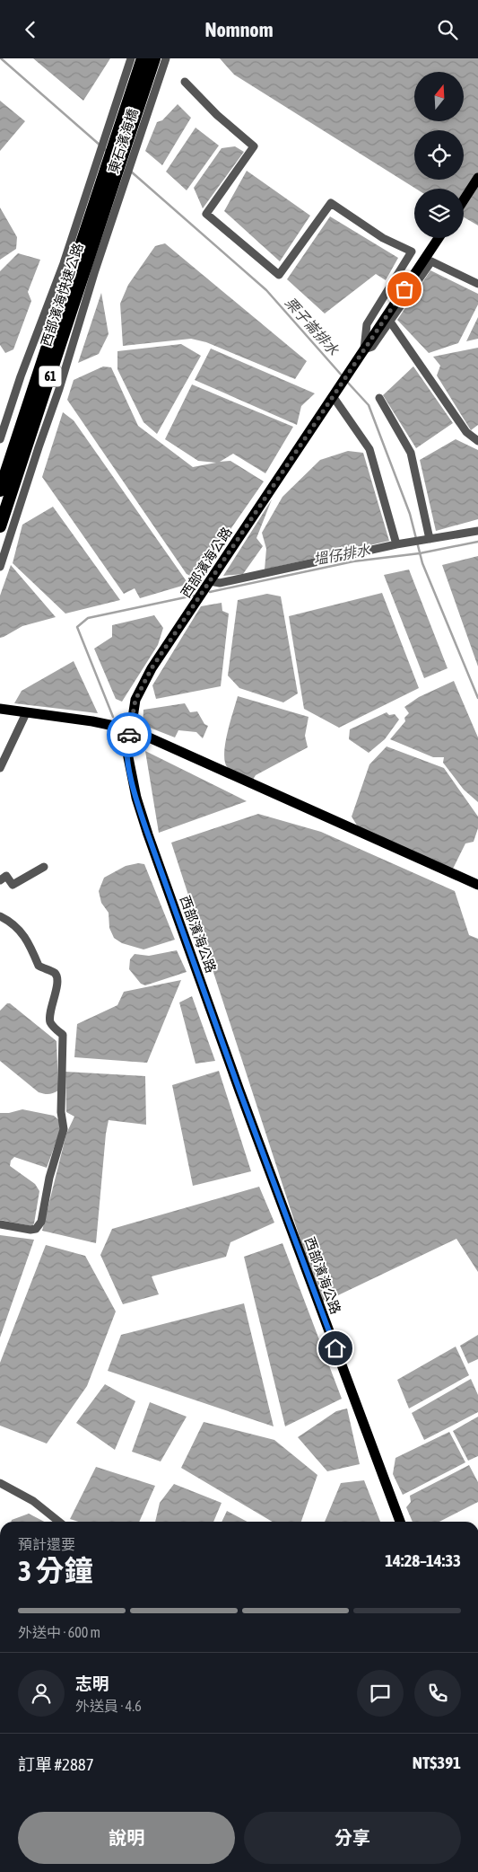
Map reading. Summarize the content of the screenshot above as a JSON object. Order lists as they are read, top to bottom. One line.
{"streets":{"highway":["東石濱海橋","西部濱海快速公路","61"],"main road":["西部濱海公路"]},"crossings":[["東石濱海橋","西部濱海快速公路"]],"water":["栗子崙排水","塭仔排水"],"north":"top","page":{"header":"Nomnom","heading":["3 分鐘","預計還要","14:28–14:33"],"panel":["志明","外送員 · 4.6","訂單 #2887","NT$391"],"bar":"外送中 · 600 m","buttons":["說明","分享"]}}
